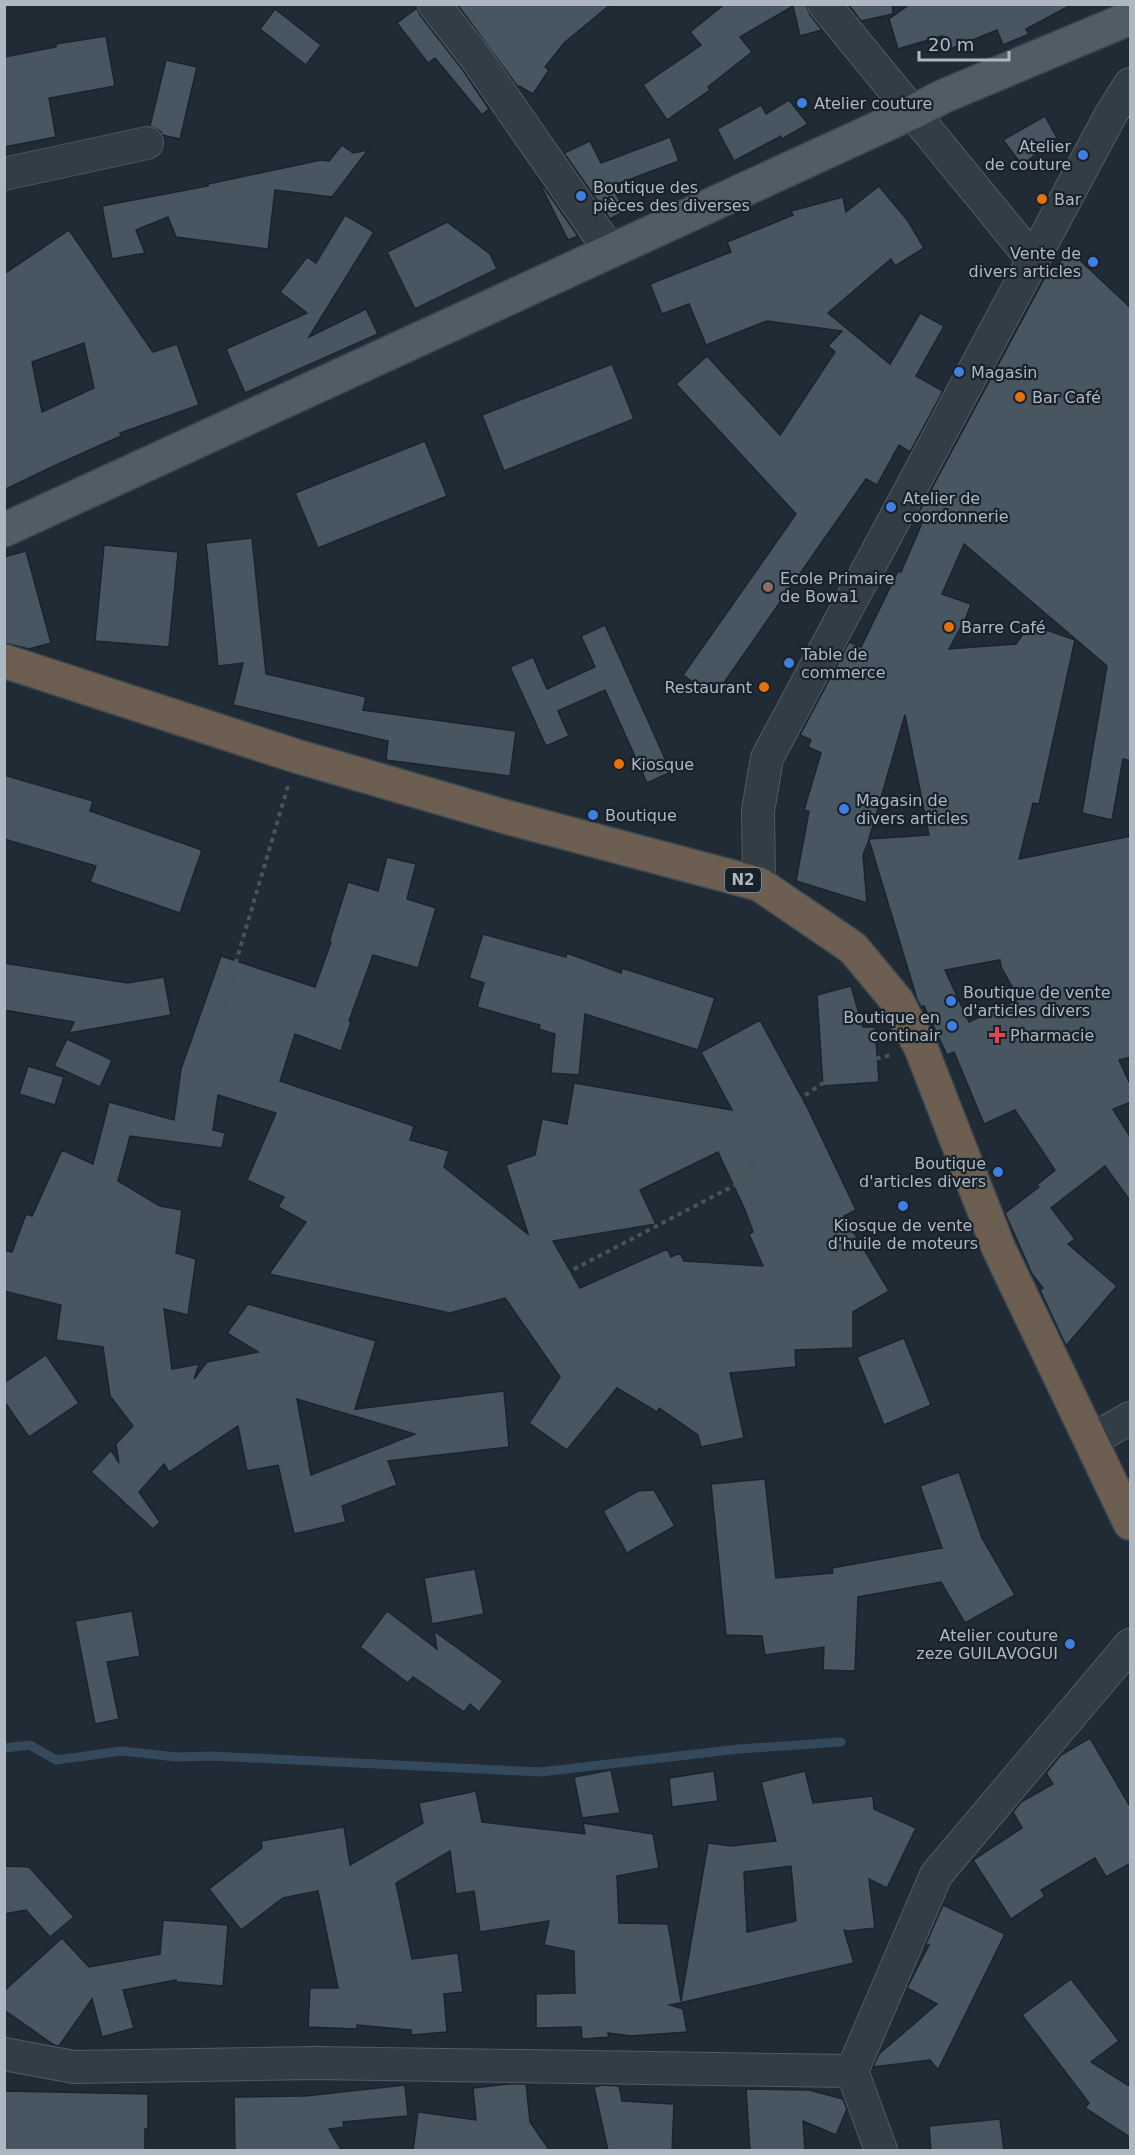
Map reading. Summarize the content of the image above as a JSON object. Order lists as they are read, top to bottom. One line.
{"streets":{"highway":["N2"]},"places":{"other":["Atelier couture","Atelier de couture","Boutique des pièces des diverses","Bar","Vente de divers articles","Magasin","Bar Café","Atelier de coordonnerie","Ecole Primaire de Bowa1","Barre Café","Table de commerce","Restaurant","Kiosque","Magasin de divers articles","Boutique","Boutique de vente d'articles divers","Boutique en continair","Boutique d'articles divers","Kiosque de vente d'huile de moteurs","Atelier couture zeze GUILAVOGUI"],"health":["Pharmacie"]},"scale_bar":"20 m"}
